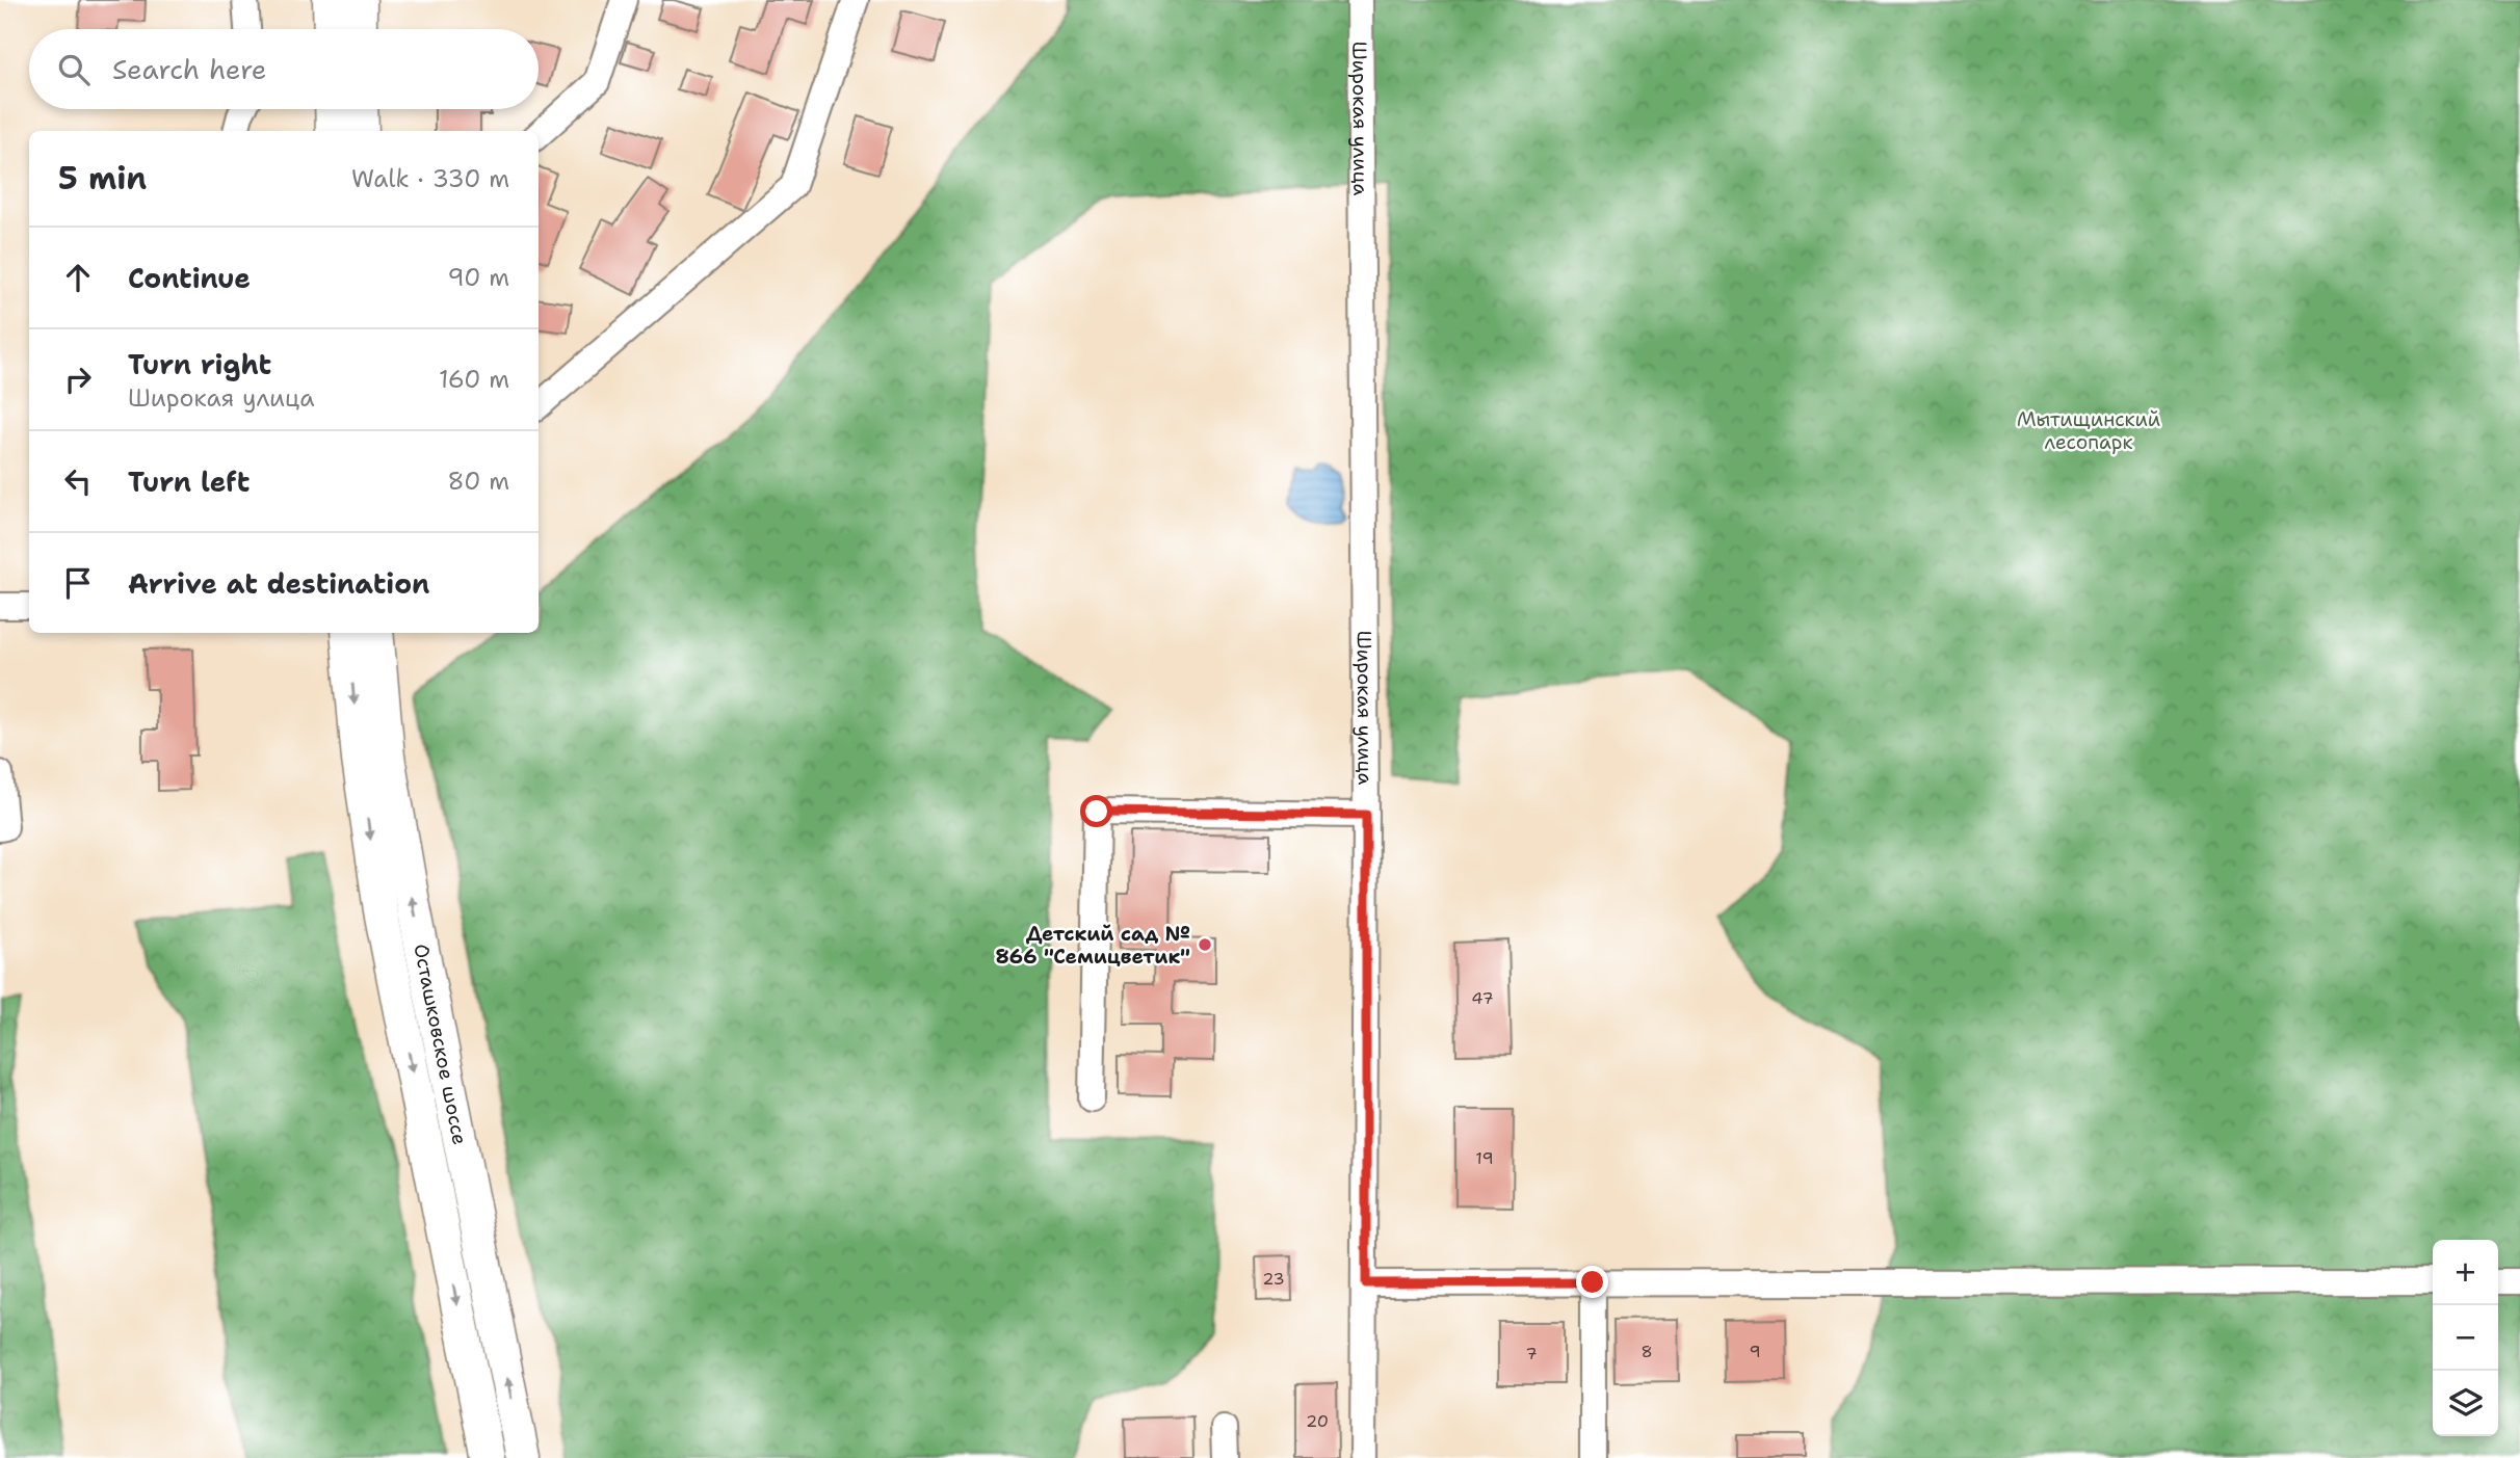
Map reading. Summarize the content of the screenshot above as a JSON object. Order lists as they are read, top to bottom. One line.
{"streets":{"main road":["Осташковское шоссе"],"street":["Широкая улица"]},"parks":["Мытищинский лесопарк"],"places":["Детский сад № 866 \"Семицветик\""],"house_numbers":["47","19","23","8","9","7","20"],"page":{"search":"Search here","heading":["5 min","Walk · 330 m"],"list":[["Continue","90 m"],["Turn right","Широкая улица","160 m"],["Turn left","80 m"],"Arrive at destination"],"map_buttons":["+","−"]}}
